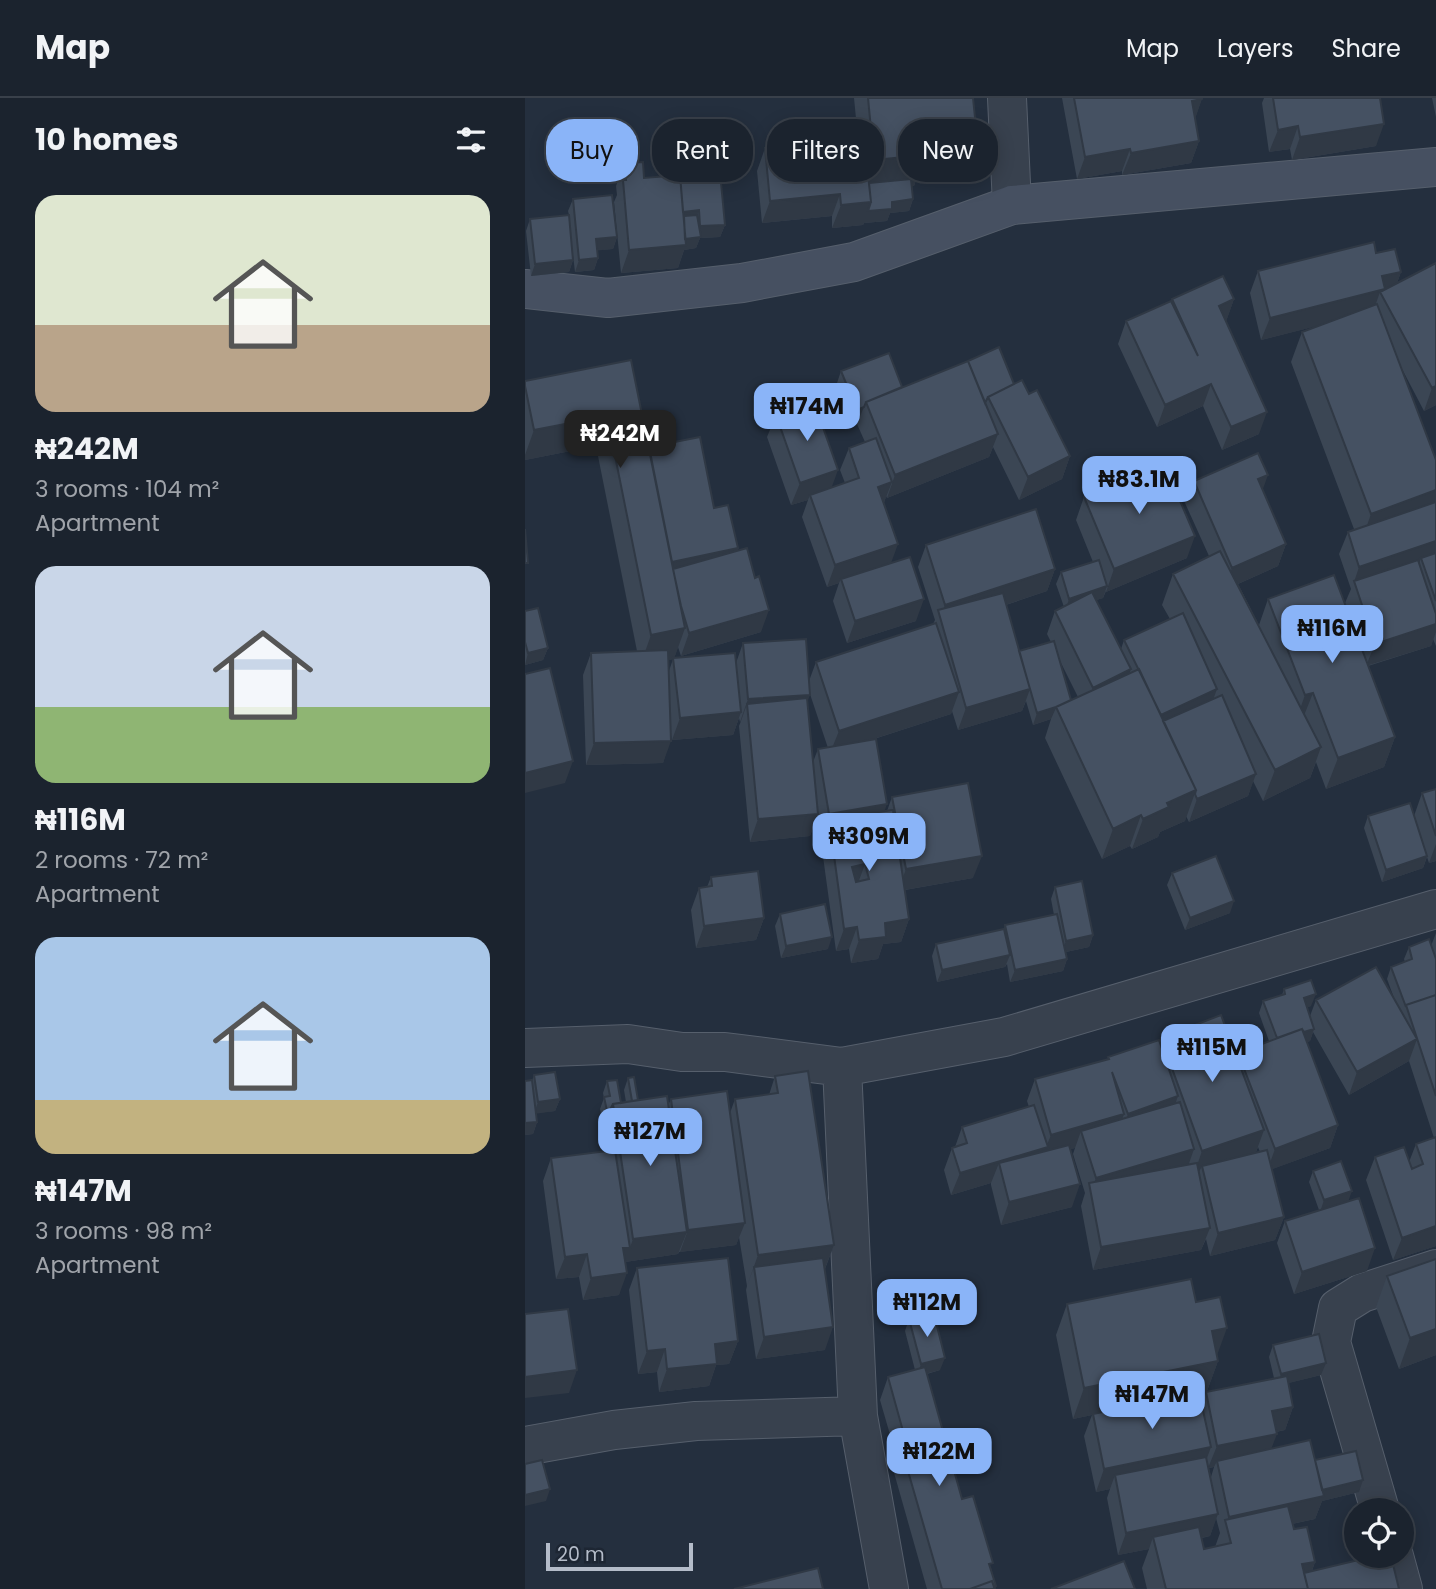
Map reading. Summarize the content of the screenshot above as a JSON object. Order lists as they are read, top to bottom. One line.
{"scale_bar":"20 m","page":{"header":"Map","nav":["Map","Layers","Share"],"heading":"10 homes","chip":["Buy","Rent","Filters","New"],"list":[{"name":"₦242M","note":"3 rooms · 104 m² · Apartment"},{"name":"₦116M","note":"2 rooms · 72 m² · Apartment"},{"name":"₦147M","note":"3 rooms · 98 m² · Apartment"}],"price":["₦174M","₦242M","₦83.1M","₦116M","₦309M","₦115M","₦127M","₦112M","₦147M","₦122M"],"scale":"20 m"}}
